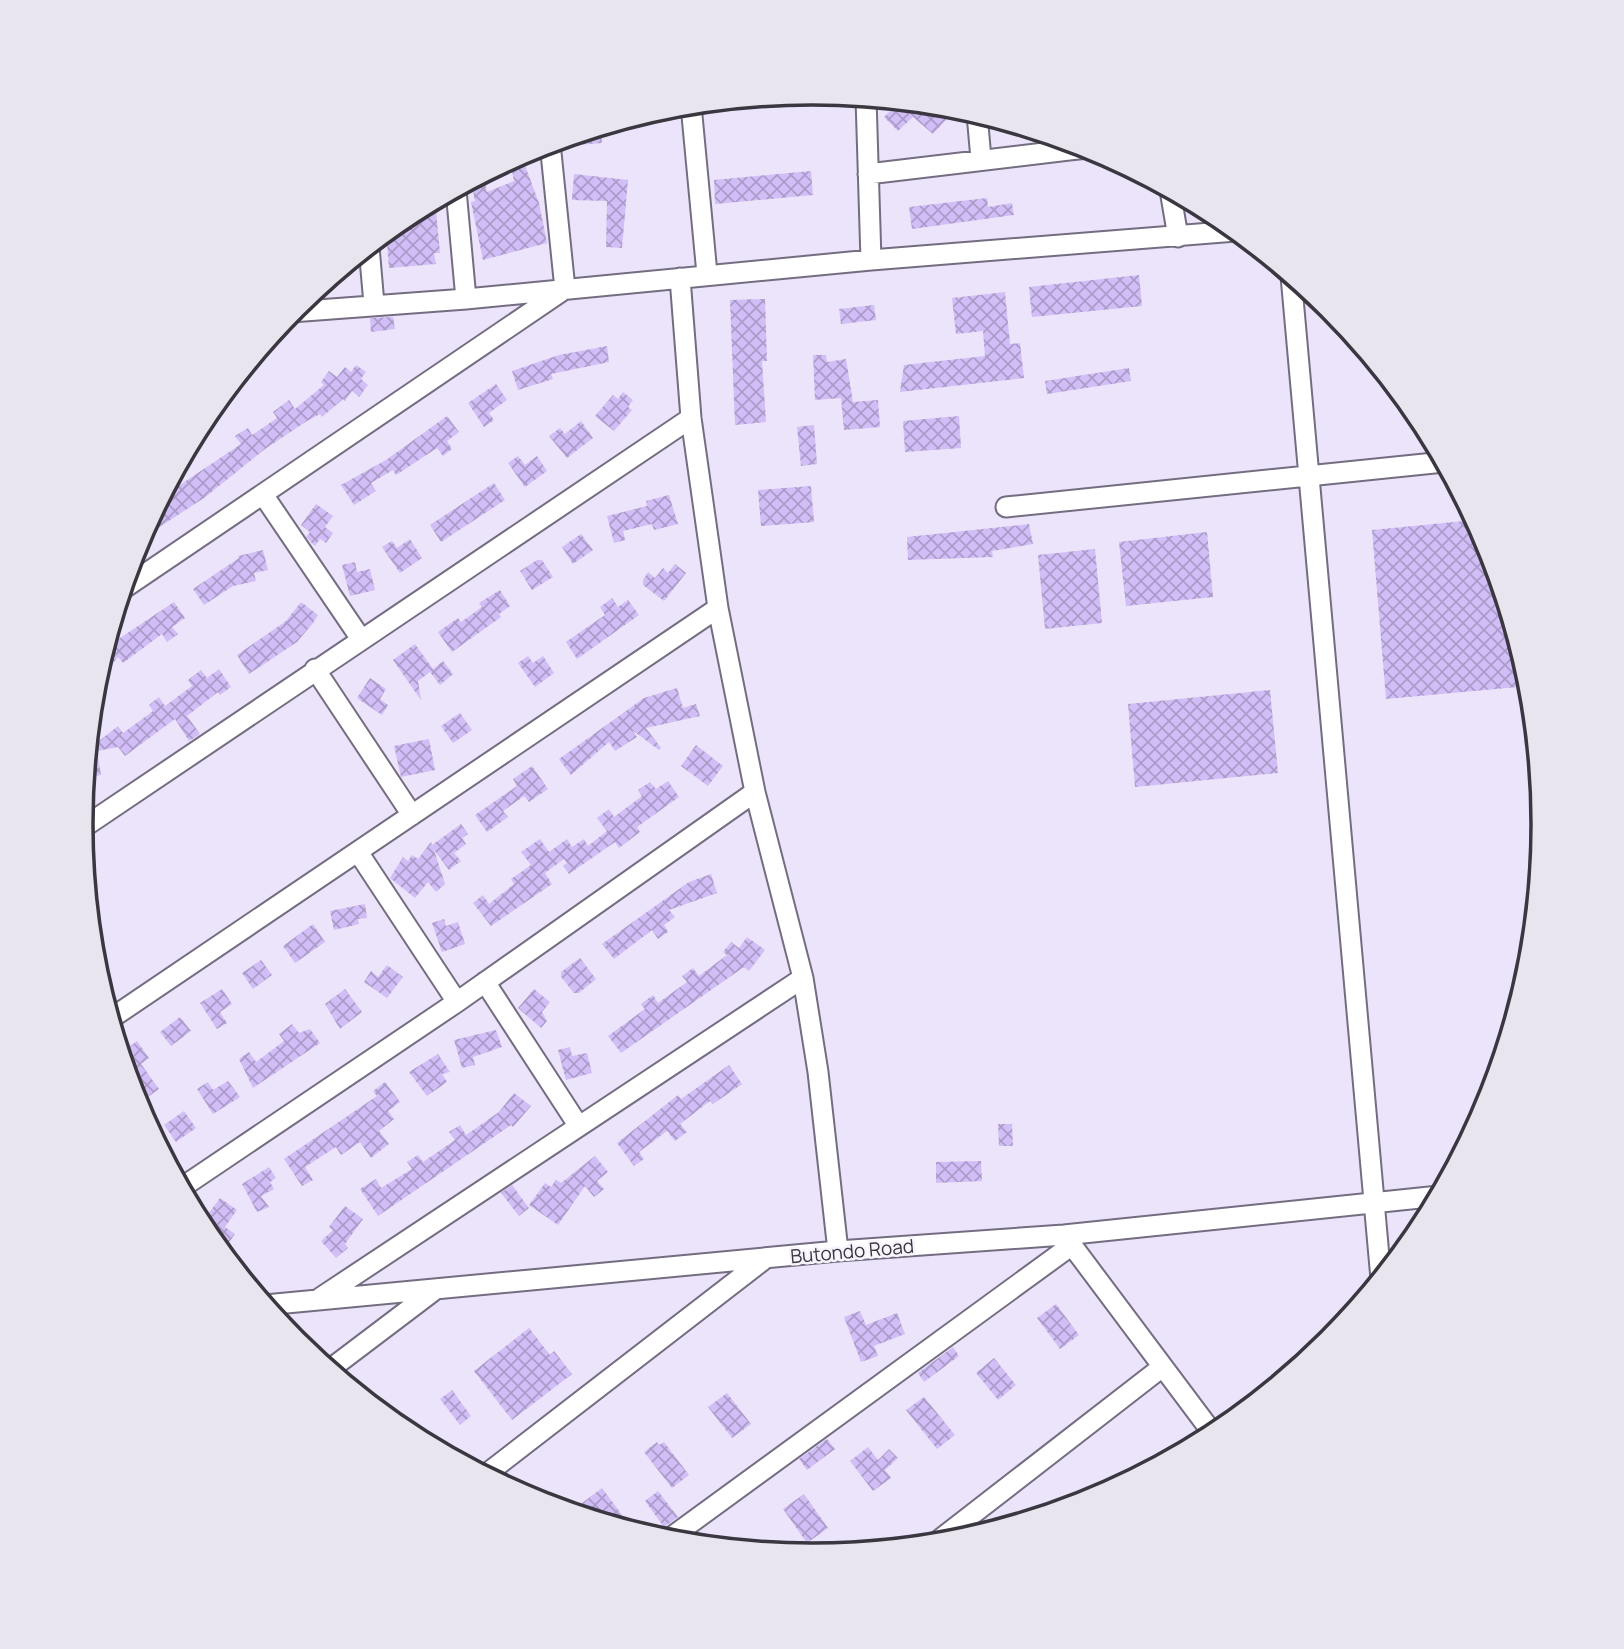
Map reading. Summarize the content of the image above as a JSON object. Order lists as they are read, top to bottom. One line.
{"streets":{"street":["Butondo Road"]}}
